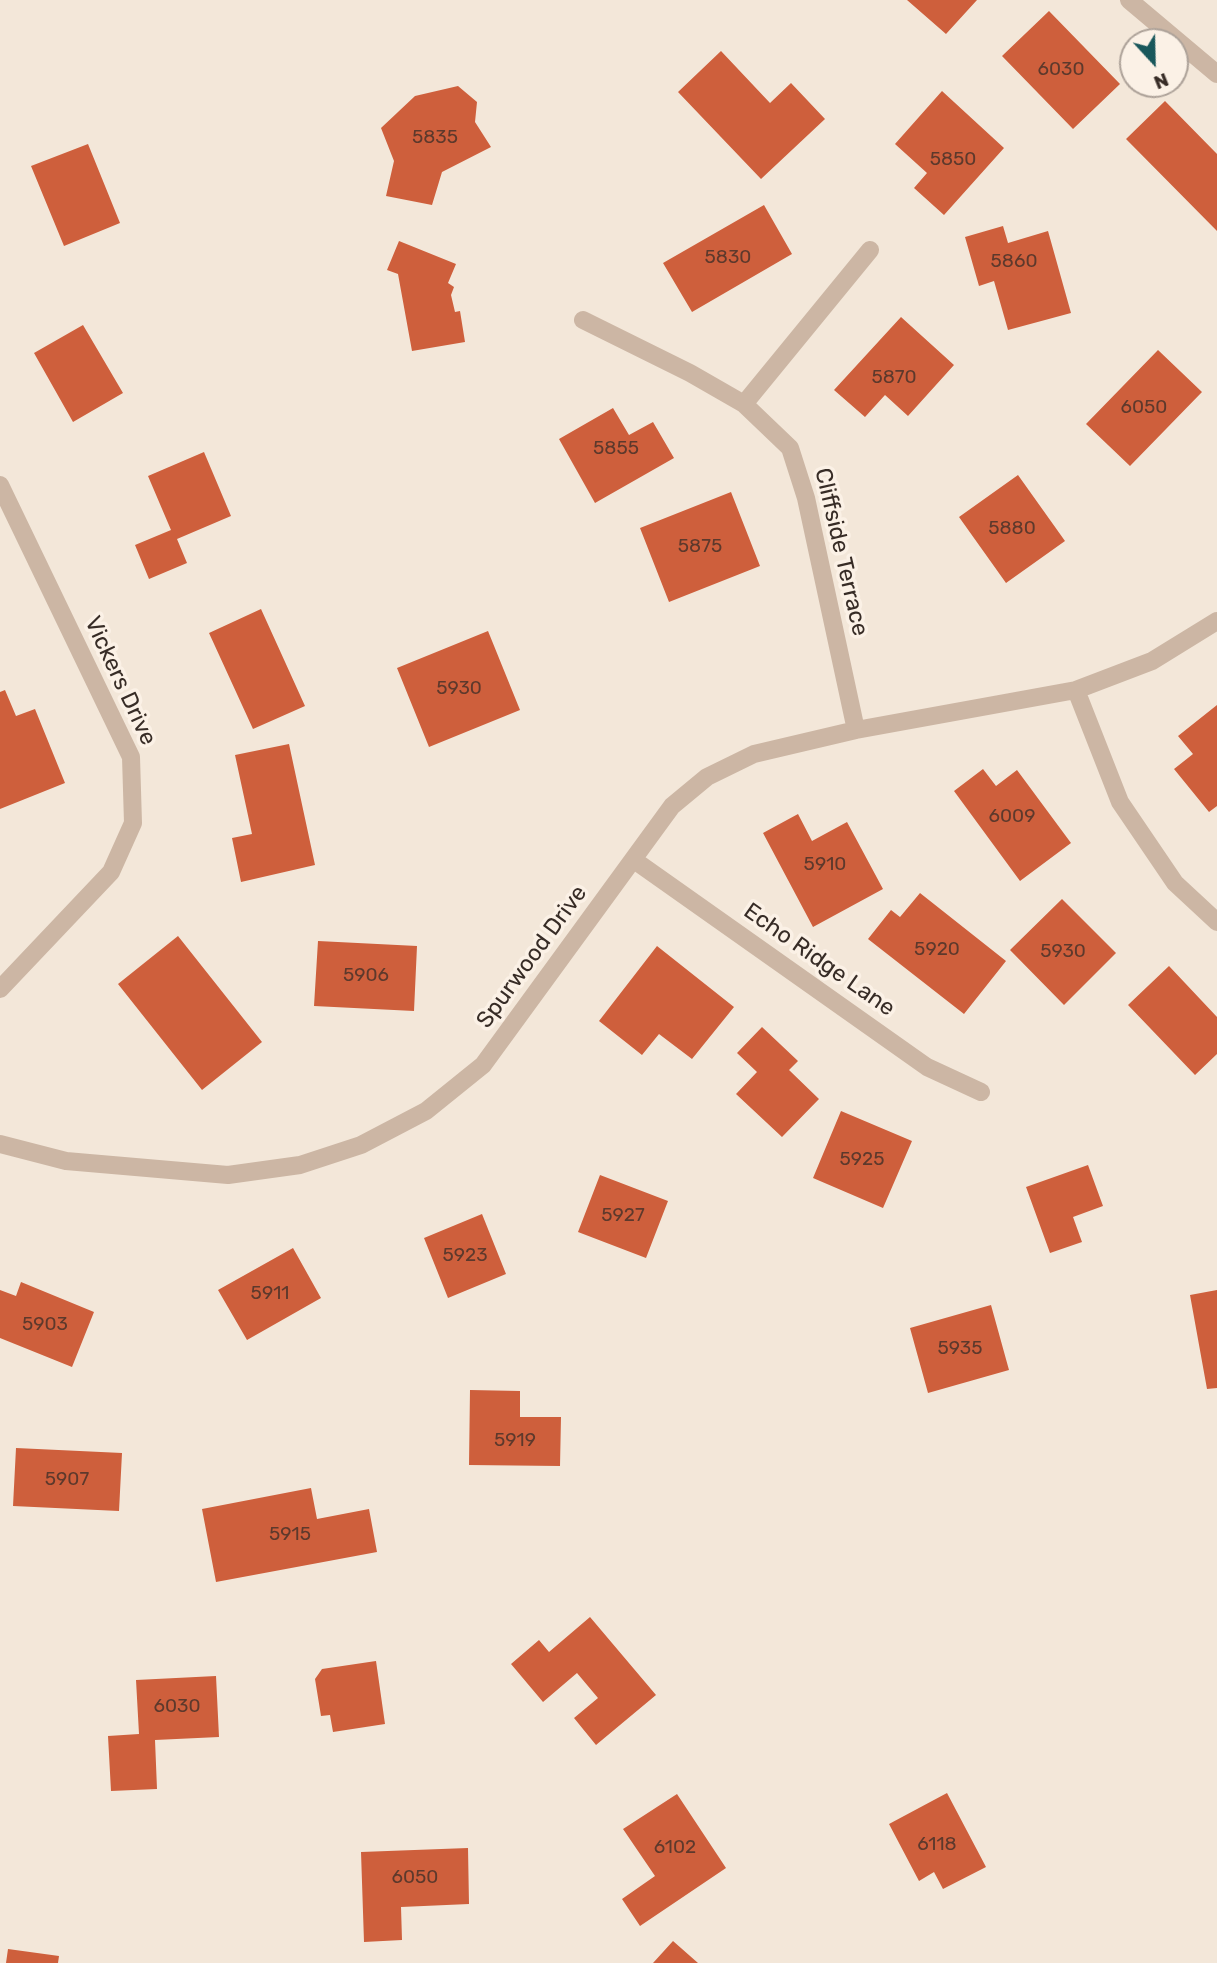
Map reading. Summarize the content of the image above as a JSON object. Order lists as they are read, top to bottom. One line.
{"streets":{"street":["Cliffside Terrace","Vickers Drive","Spurwood Drive","Echo Ridge Lane"]},"crossings":[["Cliffside Terrace","Spurwood Drive"],["Spurwood Drive","Echo Ridge Lane"]],"house_numbers":["6030","5835","5850","5830","5860","5870","6050","5855","5880","5875","5930","6009","5910","5920","5930","5906","5925","5927","5923","5911","5903","5935","5919","5907","5915","6030","6118","6102","6050"],"north":"bottom"}
